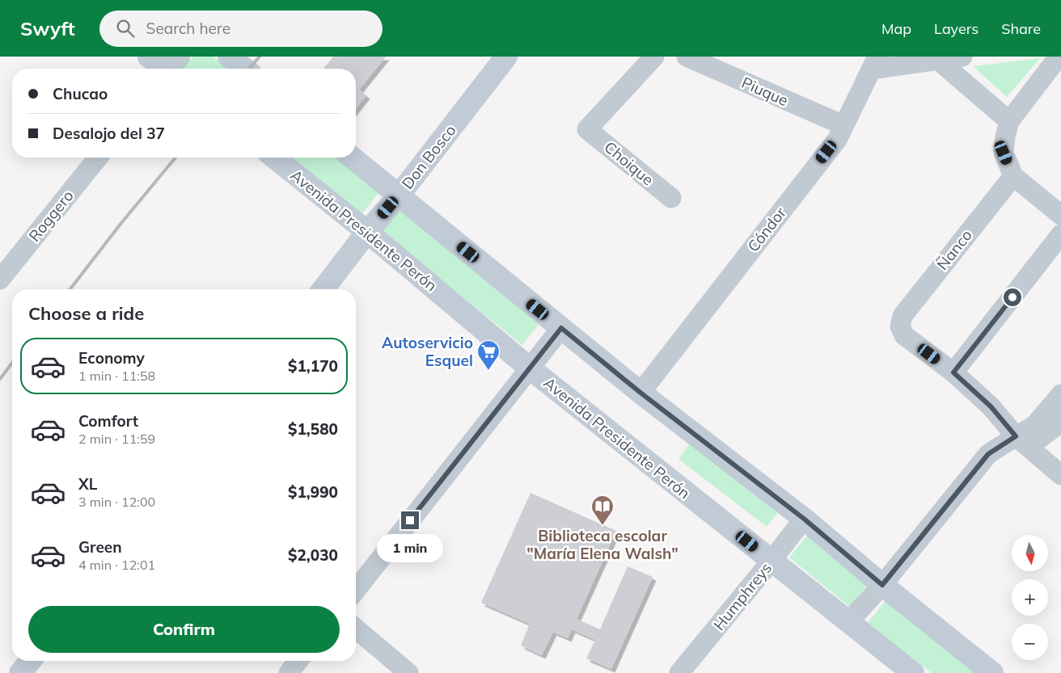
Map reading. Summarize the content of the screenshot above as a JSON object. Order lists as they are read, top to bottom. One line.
{"streets":{"street":["Piuque","Don Bosco","Choique","Roggero","Cóndor","Avenida Presidente Perón","Ñanco","Humphreys"]},"crossings":[["Piuque","Cóndor"],["Don Bosco","Avenida Presidente Perón"],["Avenida Presidente Perón","Humphreys"]],"places":{"supermarket":["Autoservicio Esquel"],"library":["Biblioteca escolar \"María Elena Walsh\""]},"north":"bottom","page":{"header":"Swyft","search":"Search here","nav":["Map","Layers","Share"],"banner":["Chucao","Desalojo del 37"],"heading":"Choose a ride","list":[{"name":"Economy","note":"1 min · 11:58","value":"$1,170"},{"name":"Comfort","note":"2 min · 11:59","value":"$1,580"},{"name":"XL","note":"3 min · 12:00","value":"$1,990"},{"name":"Green","note":"4 min · 12:01","value":"$2,030"}],"bubble":"1 min","map_buttons":["+","−"],"buttons":"Confirm"}}
